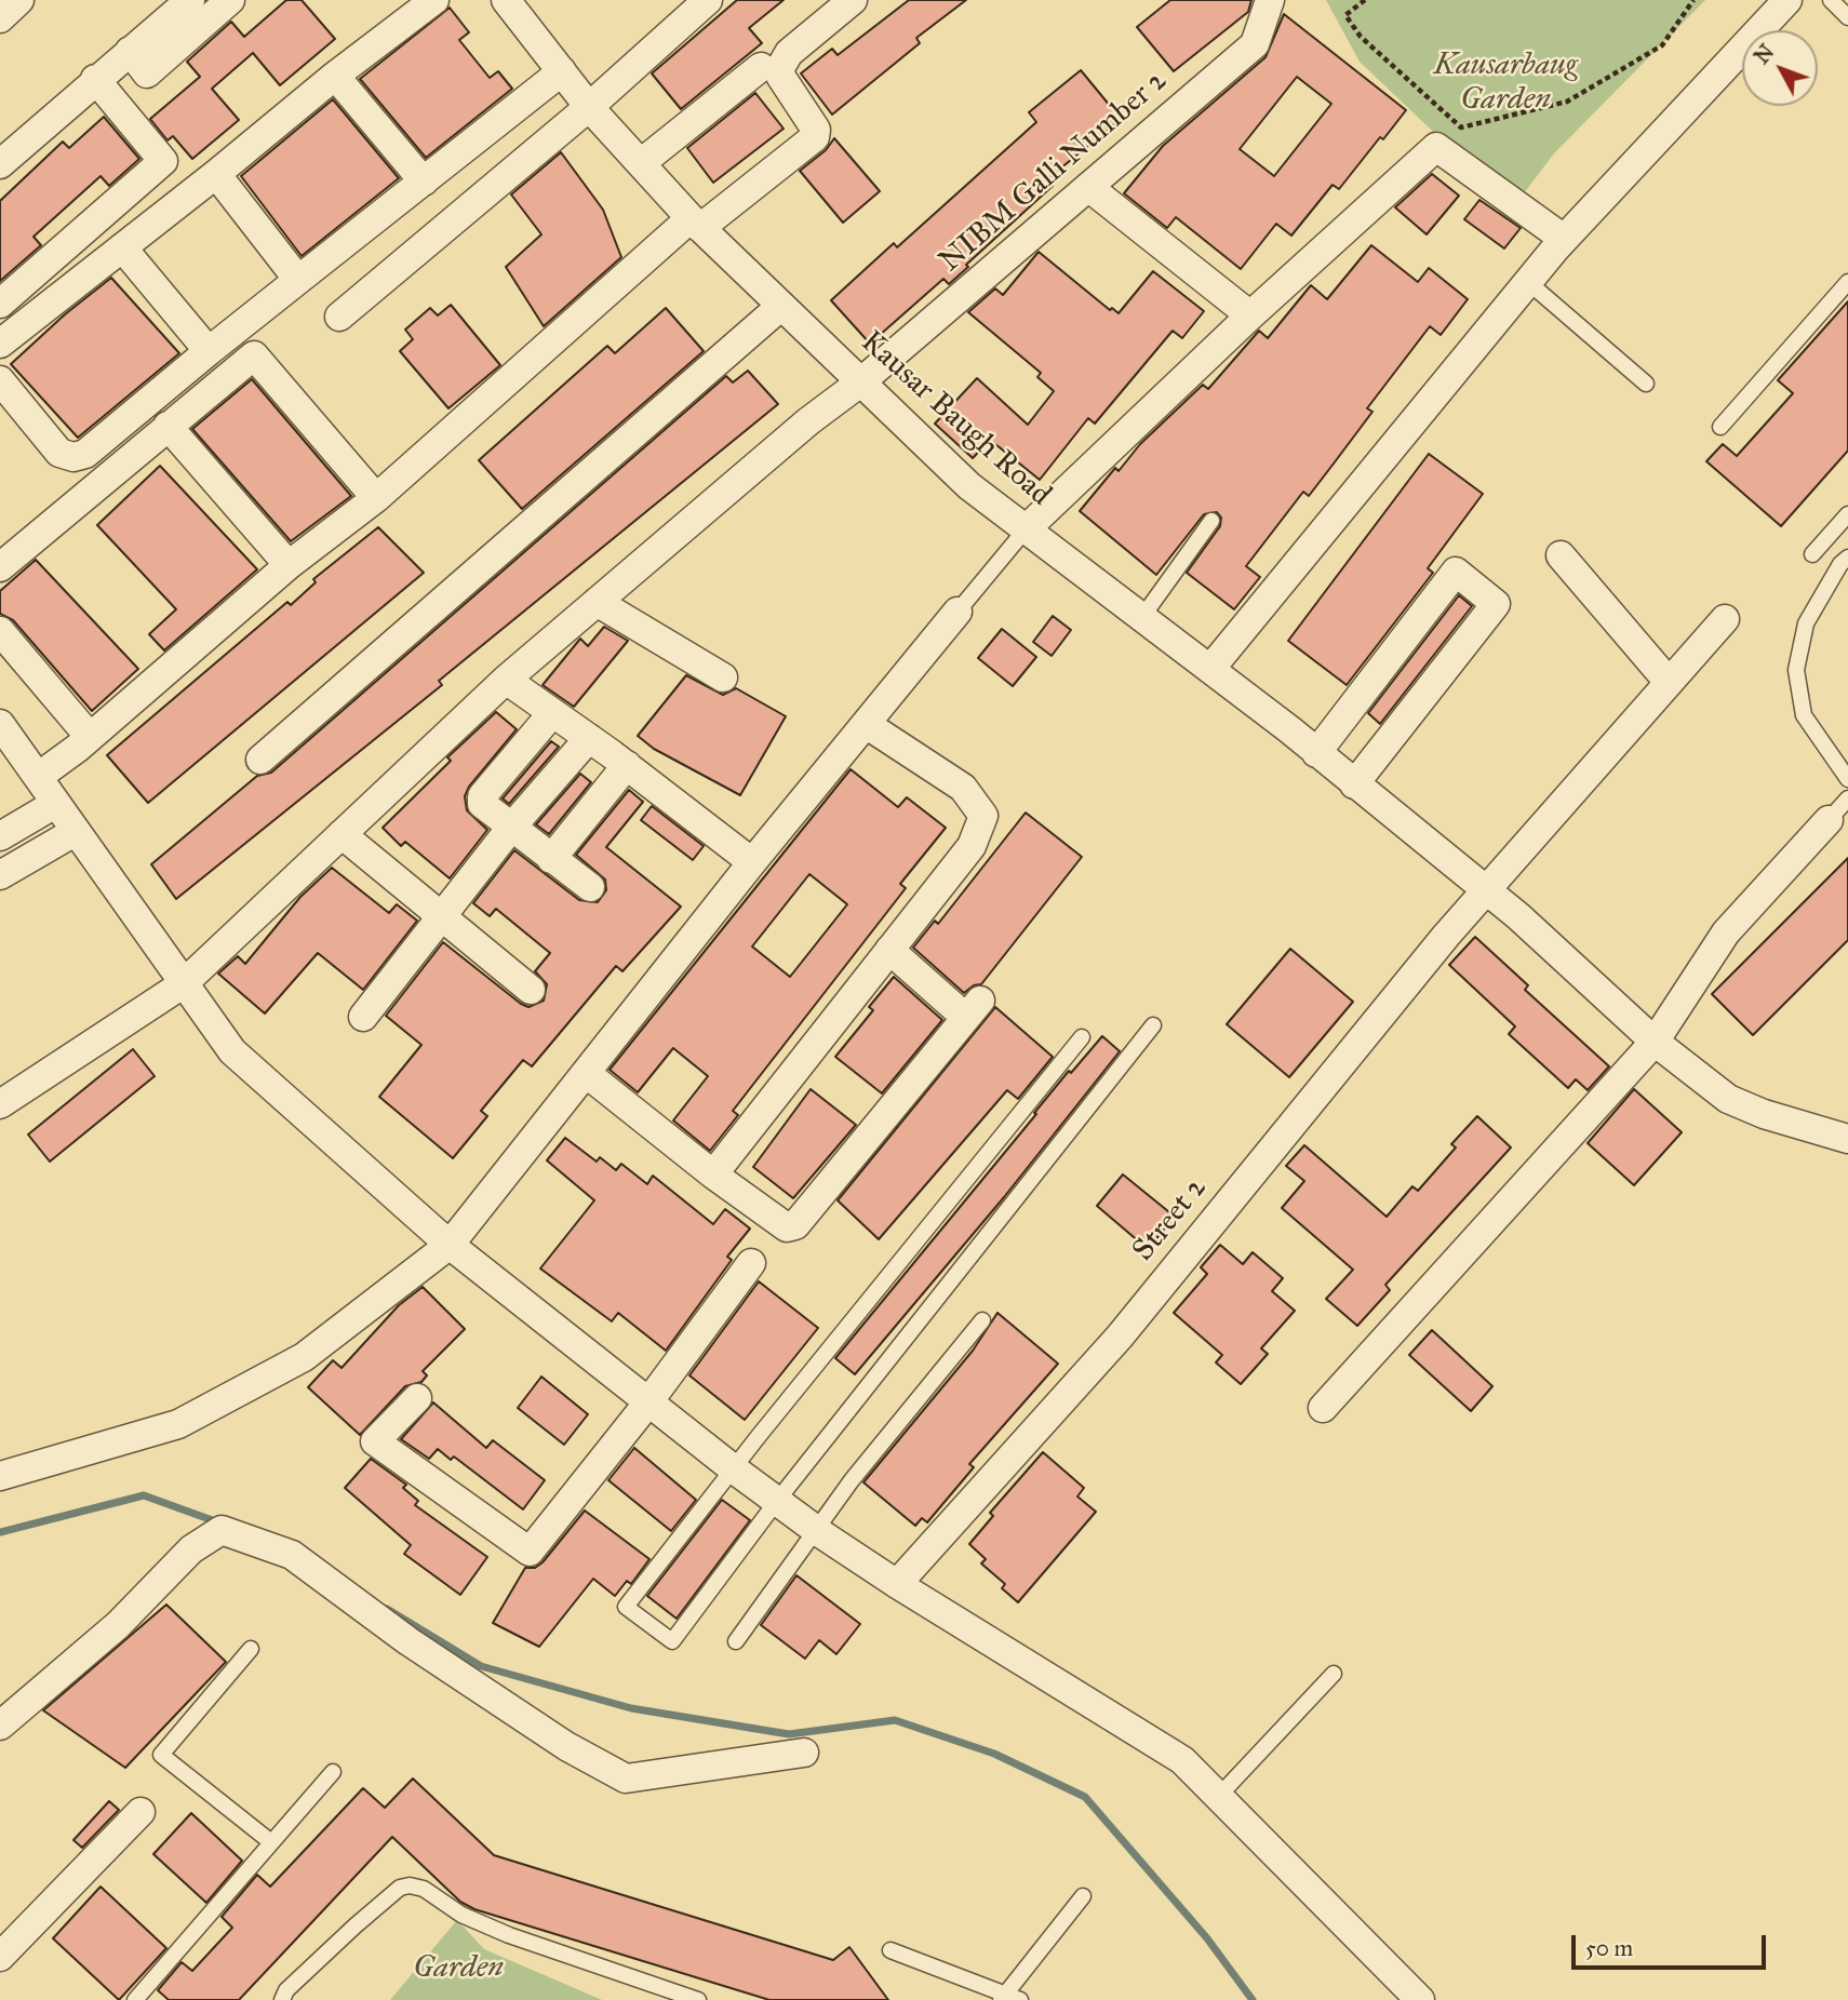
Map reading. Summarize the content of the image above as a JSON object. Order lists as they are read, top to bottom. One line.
{"streets":{"street":["NIBM Galli Number 2","Kausar Baugh Road","Street 2"]},"crossings":[["NIBM Galli Number 2","Kausar Baugh Road"],["Kausar Baugh Road","Street 2"]],"parks":["Kausarbaug Garden","Garden"],"scale_bar":"50 m","north":"top left"}
